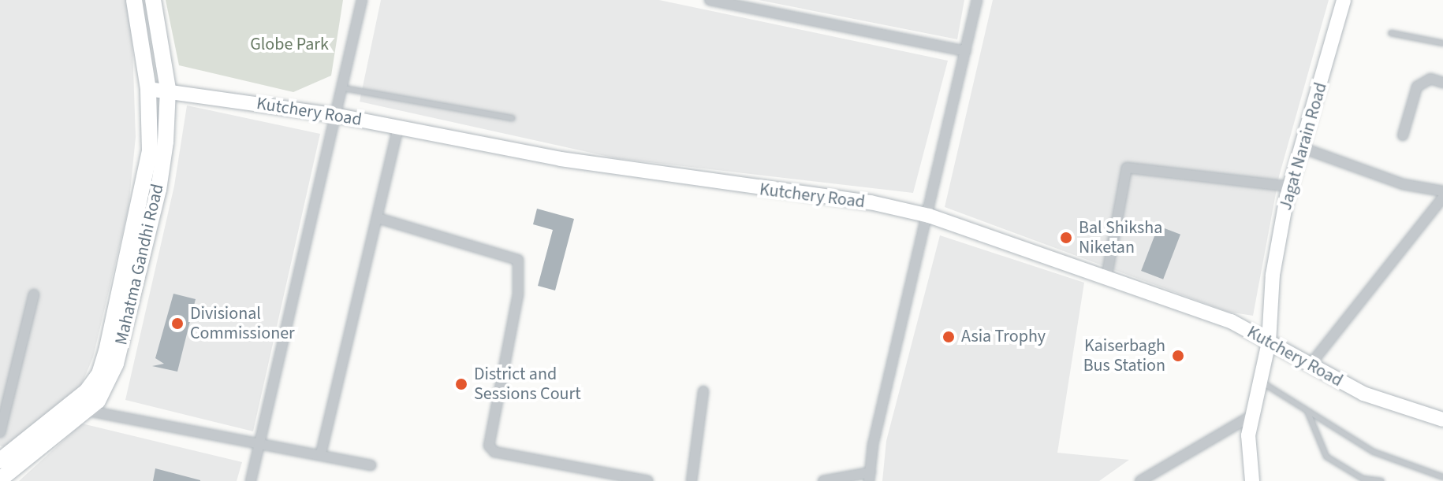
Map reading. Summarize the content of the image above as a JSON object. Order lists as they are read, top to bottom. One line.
{"streets":{"main road":["Mahatma Gandhi Road"],"street":["Kutchery Road","Jagat Narain Road"]},"crossings":[["Kutchery Road","Jagat Narain Road"],["Kutchery Road","Mahatma Gandhi Road"]],"parks":["Globe Park"],"places":["Bal Shiksha Niketan","Divisional Commissioner","Asia Trophy","Kaiserbagh Bus Station","District and Sessions Court"]}
